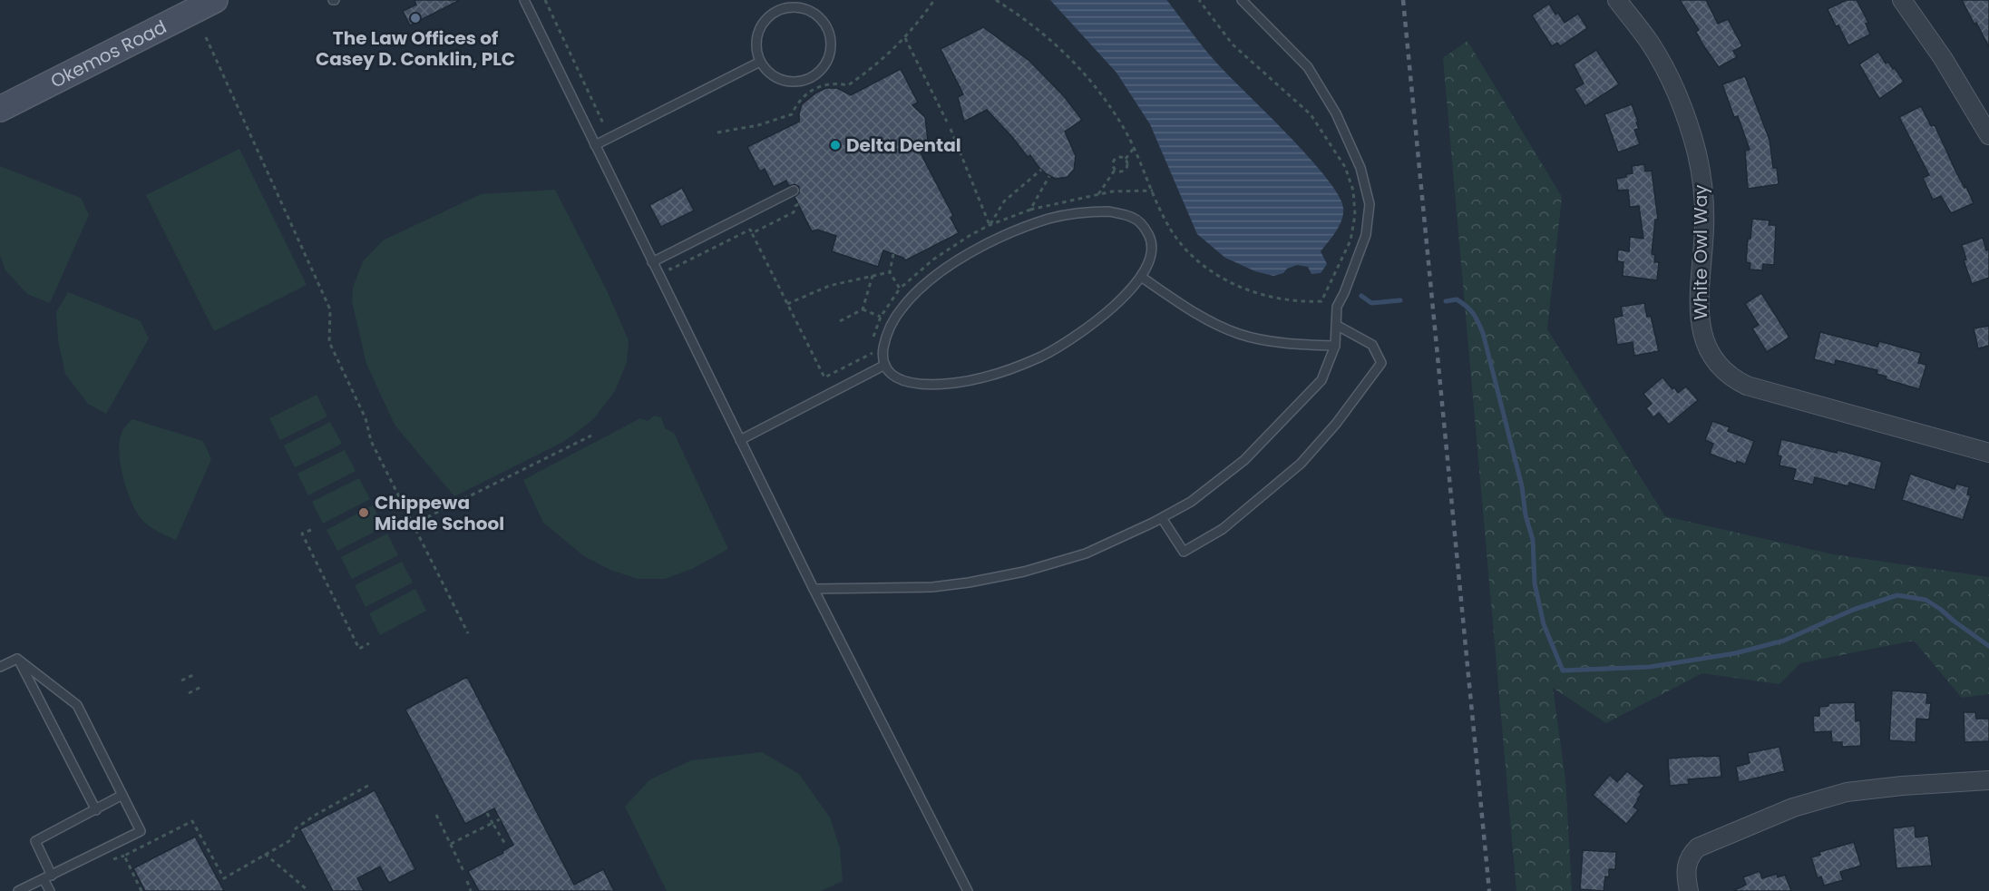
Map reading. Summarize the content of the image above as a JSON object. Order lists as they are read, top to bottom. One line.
{"streets":{"main road":["Okemos Road"],"street":["White Owl Way"]},"places":["The Law Offices of Casey D. Conklin, PLC","Delta Dental","Chippewa Middle School"]}
